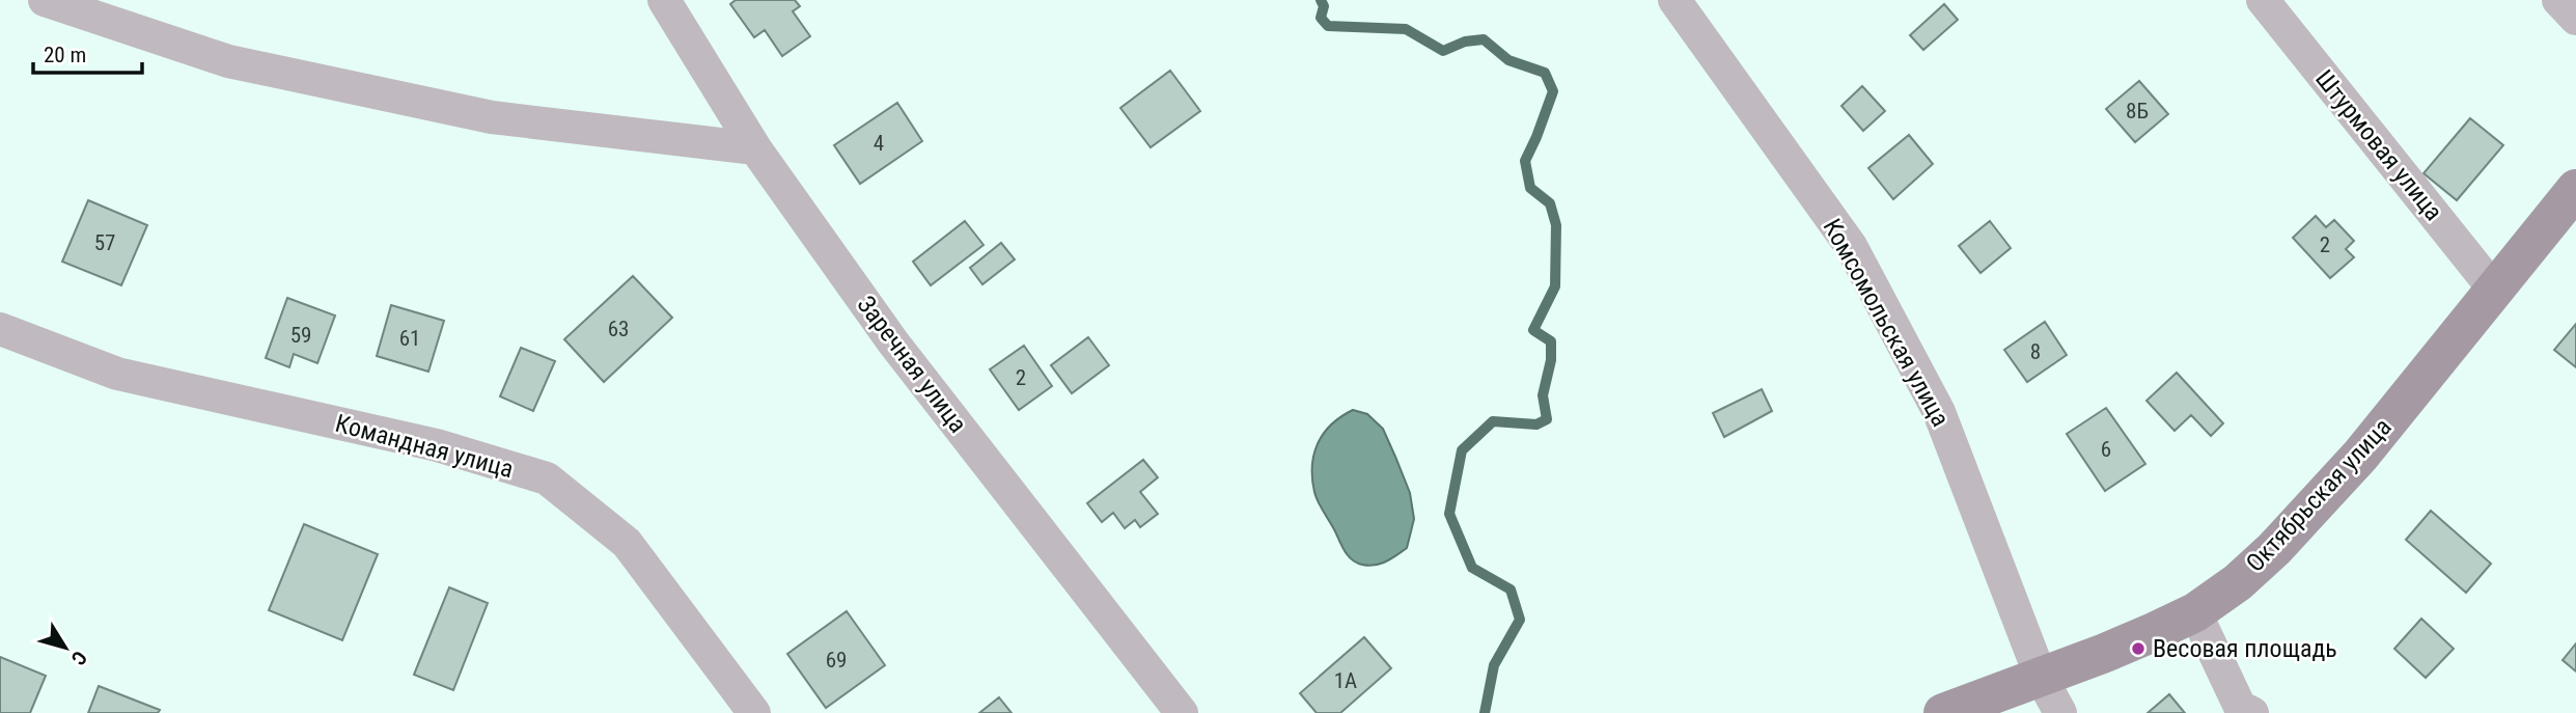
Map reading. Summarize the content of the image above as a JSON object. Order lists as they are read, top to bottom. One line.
{"streets":{"main road":["Октябрьская улица"],"street":["Штурмовая улица","Комсомольская улица","Заречная улица","Командная улица"]},"crossings":[["Штурмовая улица","Октябрьская улица"],["Комсомольская улица","Октябрьская улица"]],"places":["Весовая площадь"],"house_numbers":["8Б","4","57","2","63","59","61","8","2","6","69","1А"],"scale_bar":"20 m","north":"bottom right"}
